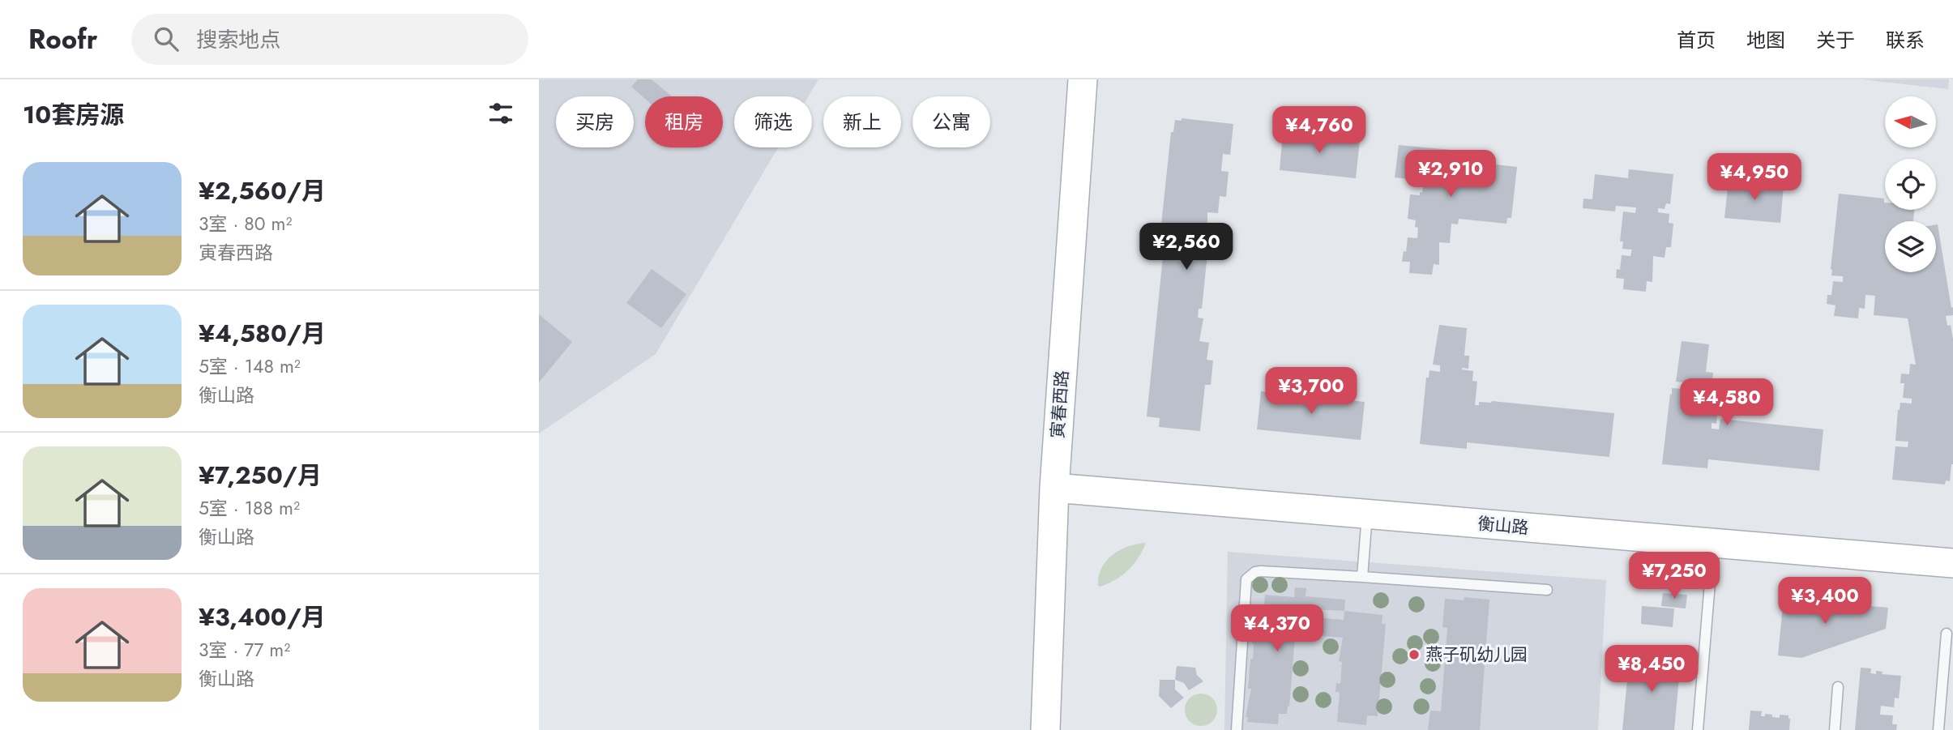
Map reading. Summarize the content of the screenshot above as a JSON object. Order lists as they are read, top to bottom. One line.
{"streets":{"street":["寅春西路","衡山路"]},"crossings":[["寅春西路","衡山路"]],"places":["燕子矶幼儿园"],"north":"left","page":{"header":"Roofr","search":"搜索地点","nav":["首页","地图","关于","联系"],"heading":"10套房源","chip":["买房","租房","筛选","新上","公寓"],"price":["¥4,760","¥2,910","¥4,950","¥2,560","¥3,700","¥4,580","¥7,250","¥3,400","¥4,370","¥8,450"],"list":[{"name":"¥2,560/月","note":"3室 · 80 m² · 寅春西路"},{"name":"¥4,580/月","note":"5室 · 148 m² · 衡山路"},{"name":"¥7,250/月","note":"5室 · 188 m² · 衡山路"},{"name":"¥3,400/月","note":"3室 · 77 m² · 衡山路"}]}}
